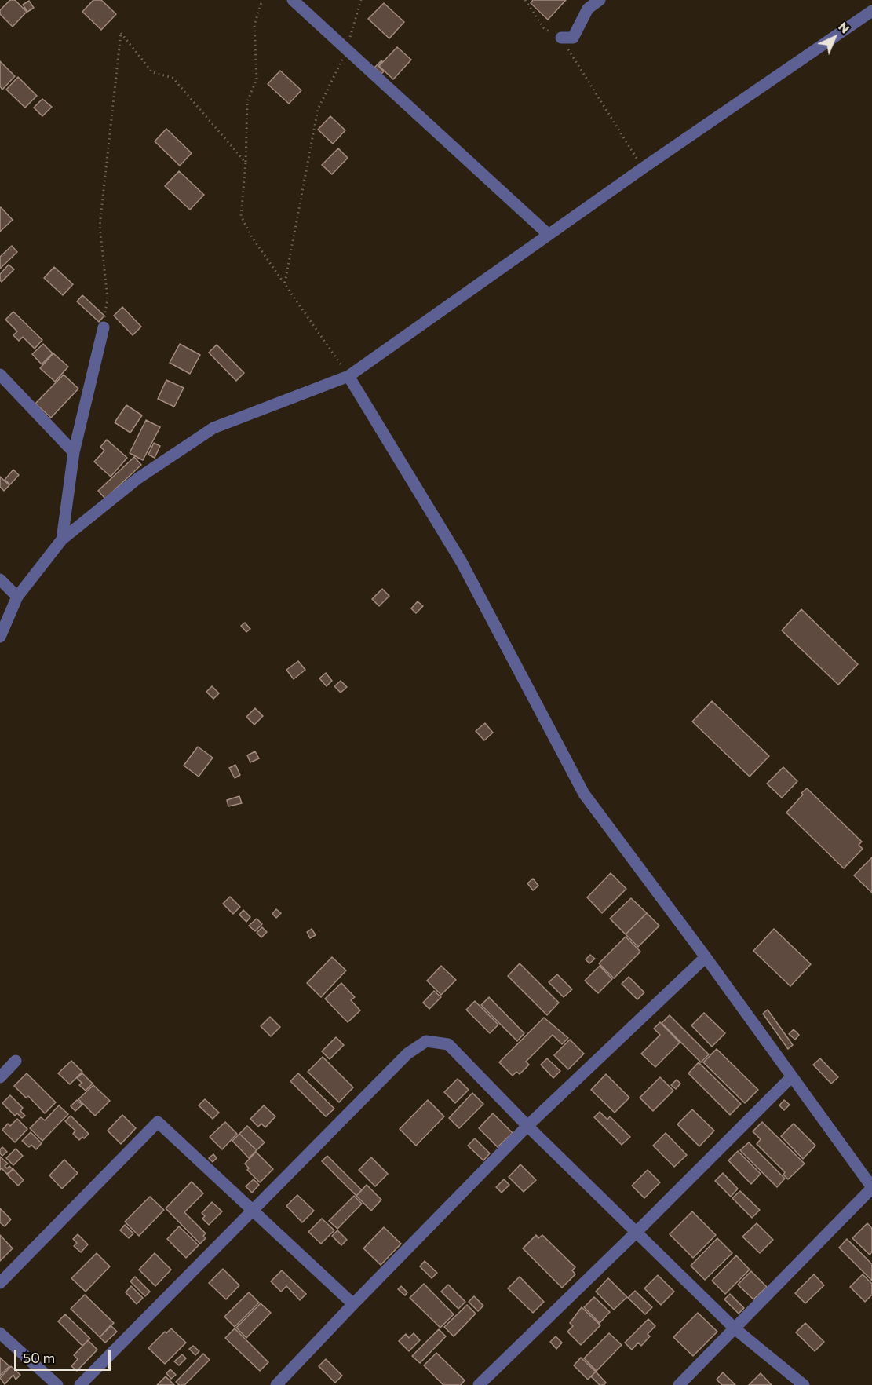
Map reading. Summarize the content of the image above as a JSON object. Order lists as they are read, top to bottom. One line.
{"scale_bar":"50 m","north":"top right"}
